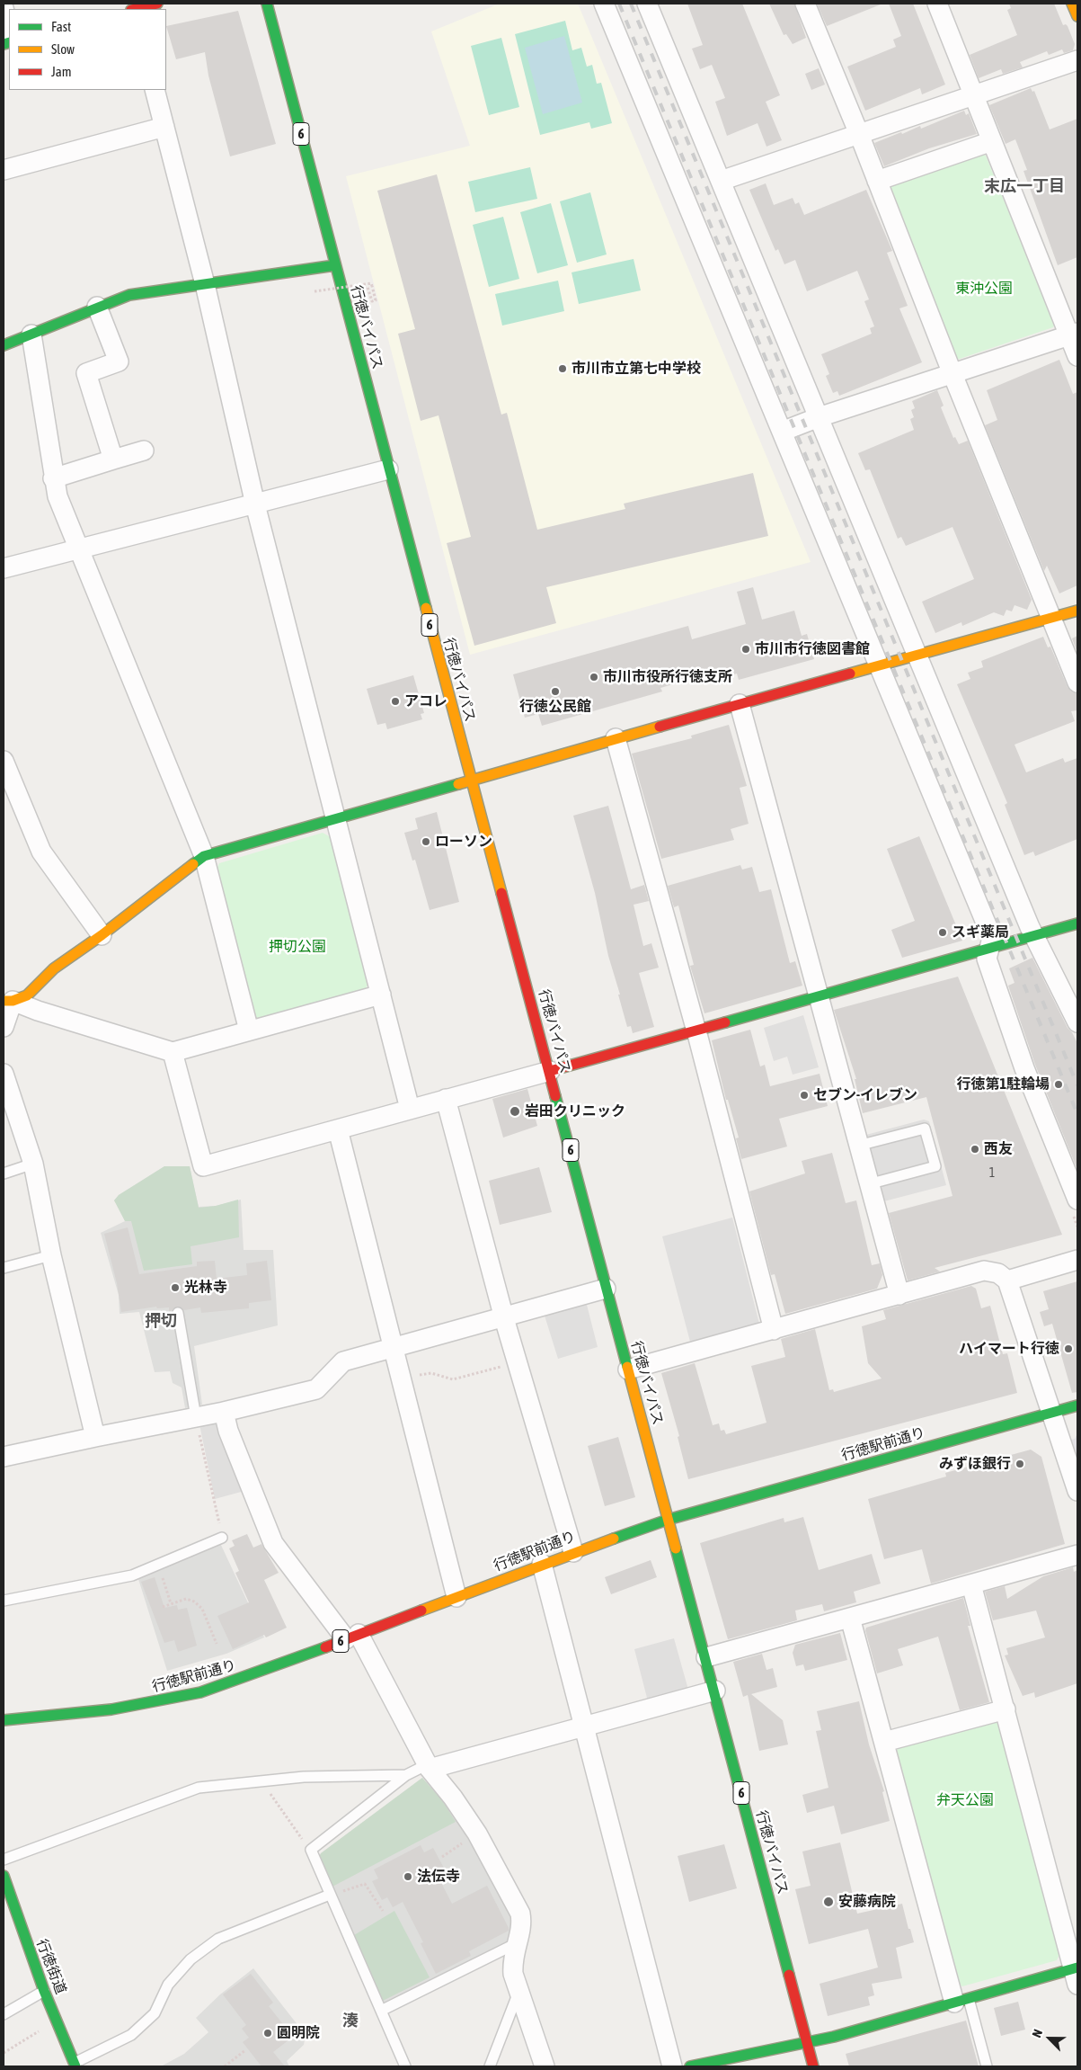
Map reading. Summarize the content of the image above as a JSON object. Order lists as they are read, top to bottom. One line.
{"streets":{"street":["6","行徳バイパス","行徳駅前通り","行徳街道"]},"crossings":[["行徳バイパス","行徳駅前通り"]],"districts":["末広一丁目","押切","湊"],"parks":["東沖公園","押切公園","弁天公園"],"places":["市川市立第七中学校","市川市行徳図書館","市川市役所行徳支所","行徳公民館","アコレ","ローソン","スギ薬局","行徳第1駐輪場","セブン-イレブン","岩田クリニック","西友","光林寺","ハイマート行徳","みずほ銀行","法伝寺","安藤病院","圓明院"],"house_numbers":["1"],"legend":["Fast","Slow","Jam"],"north":"top left"}
